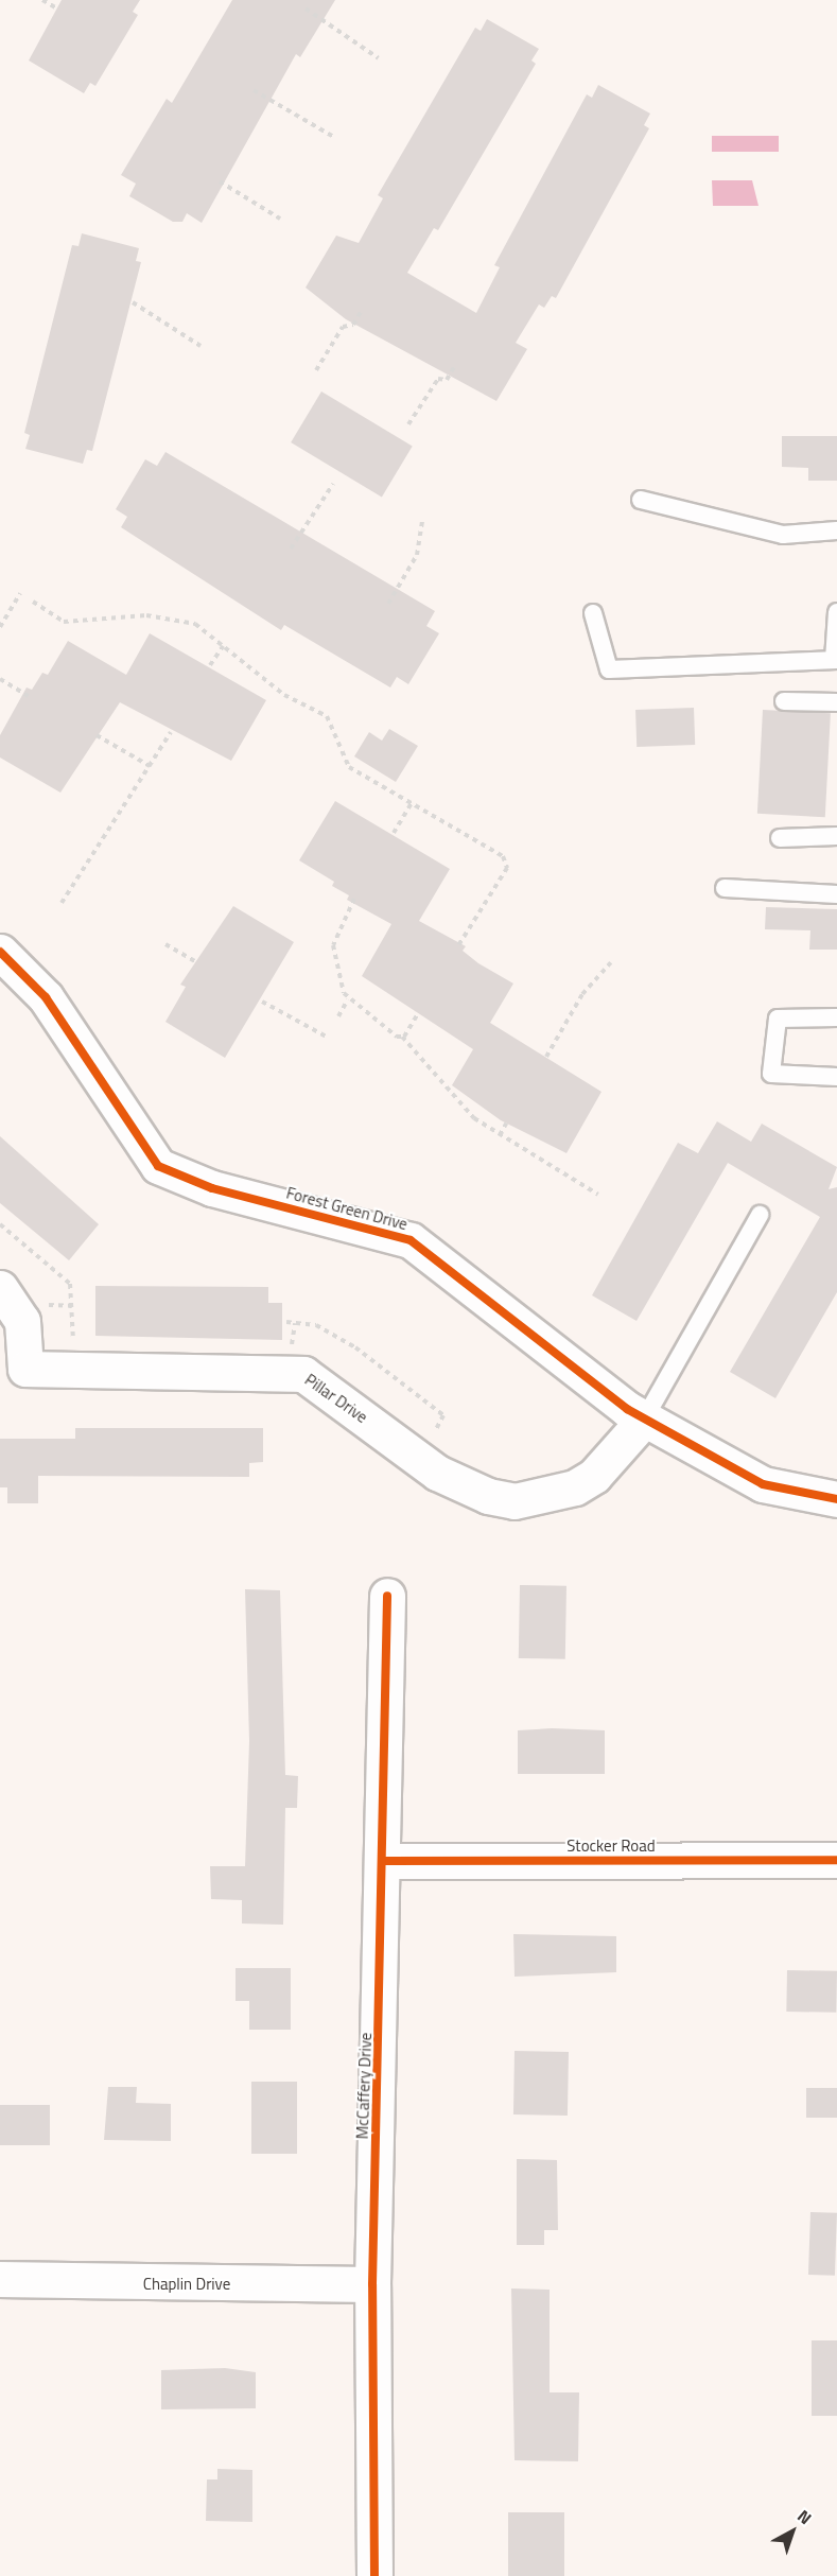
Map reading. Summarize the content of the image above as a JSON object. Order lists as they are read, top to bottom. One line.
{"streets":{"street":["Forest Green Drive","Pillar Drive","Stocker Road","McCaffery Drive","Chaplin Drive"]},"crossings":[["Forest Green Drive","Pillar Drive"],["Stocker Road","McCaffery Drive"],["McCaffery Drive","Chaplin Drive"]],"north":"top right"}
